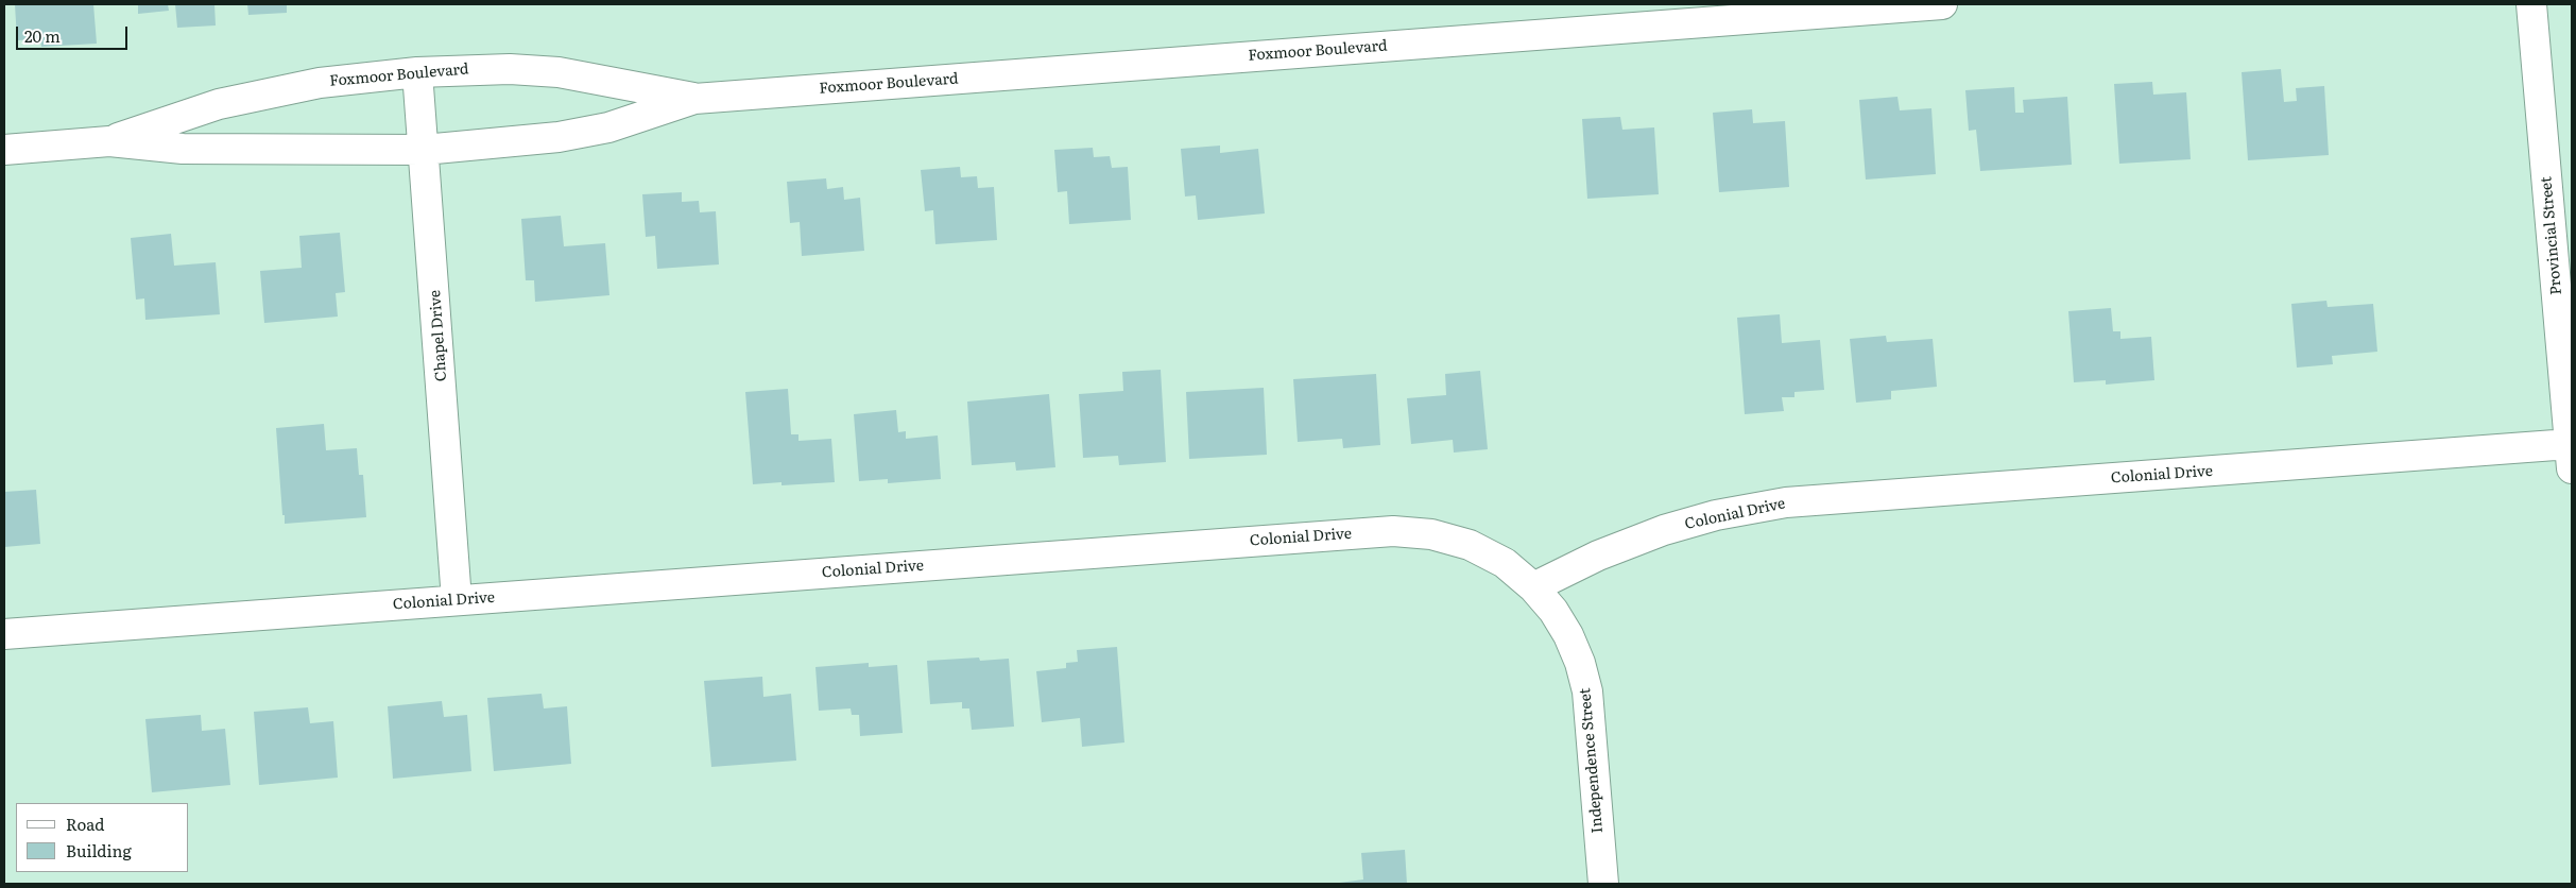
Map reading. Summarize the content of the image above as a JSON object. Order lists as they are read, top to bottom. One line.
{"streets":{"street":["Foxmoor Boulevard","Provincial Street","Chapel Drive","Colonial Drive","Independence Street"]},"crossings":[["Foxmoor Boulevard","Chapel Drive"],["Provincial Street","Colonial Drive"],["Chapel Drive","Colonial Drive"],["Colonial Drive","Independence Street"]],"legend":["Road","Building"],"scale_bar":"20 m"}
